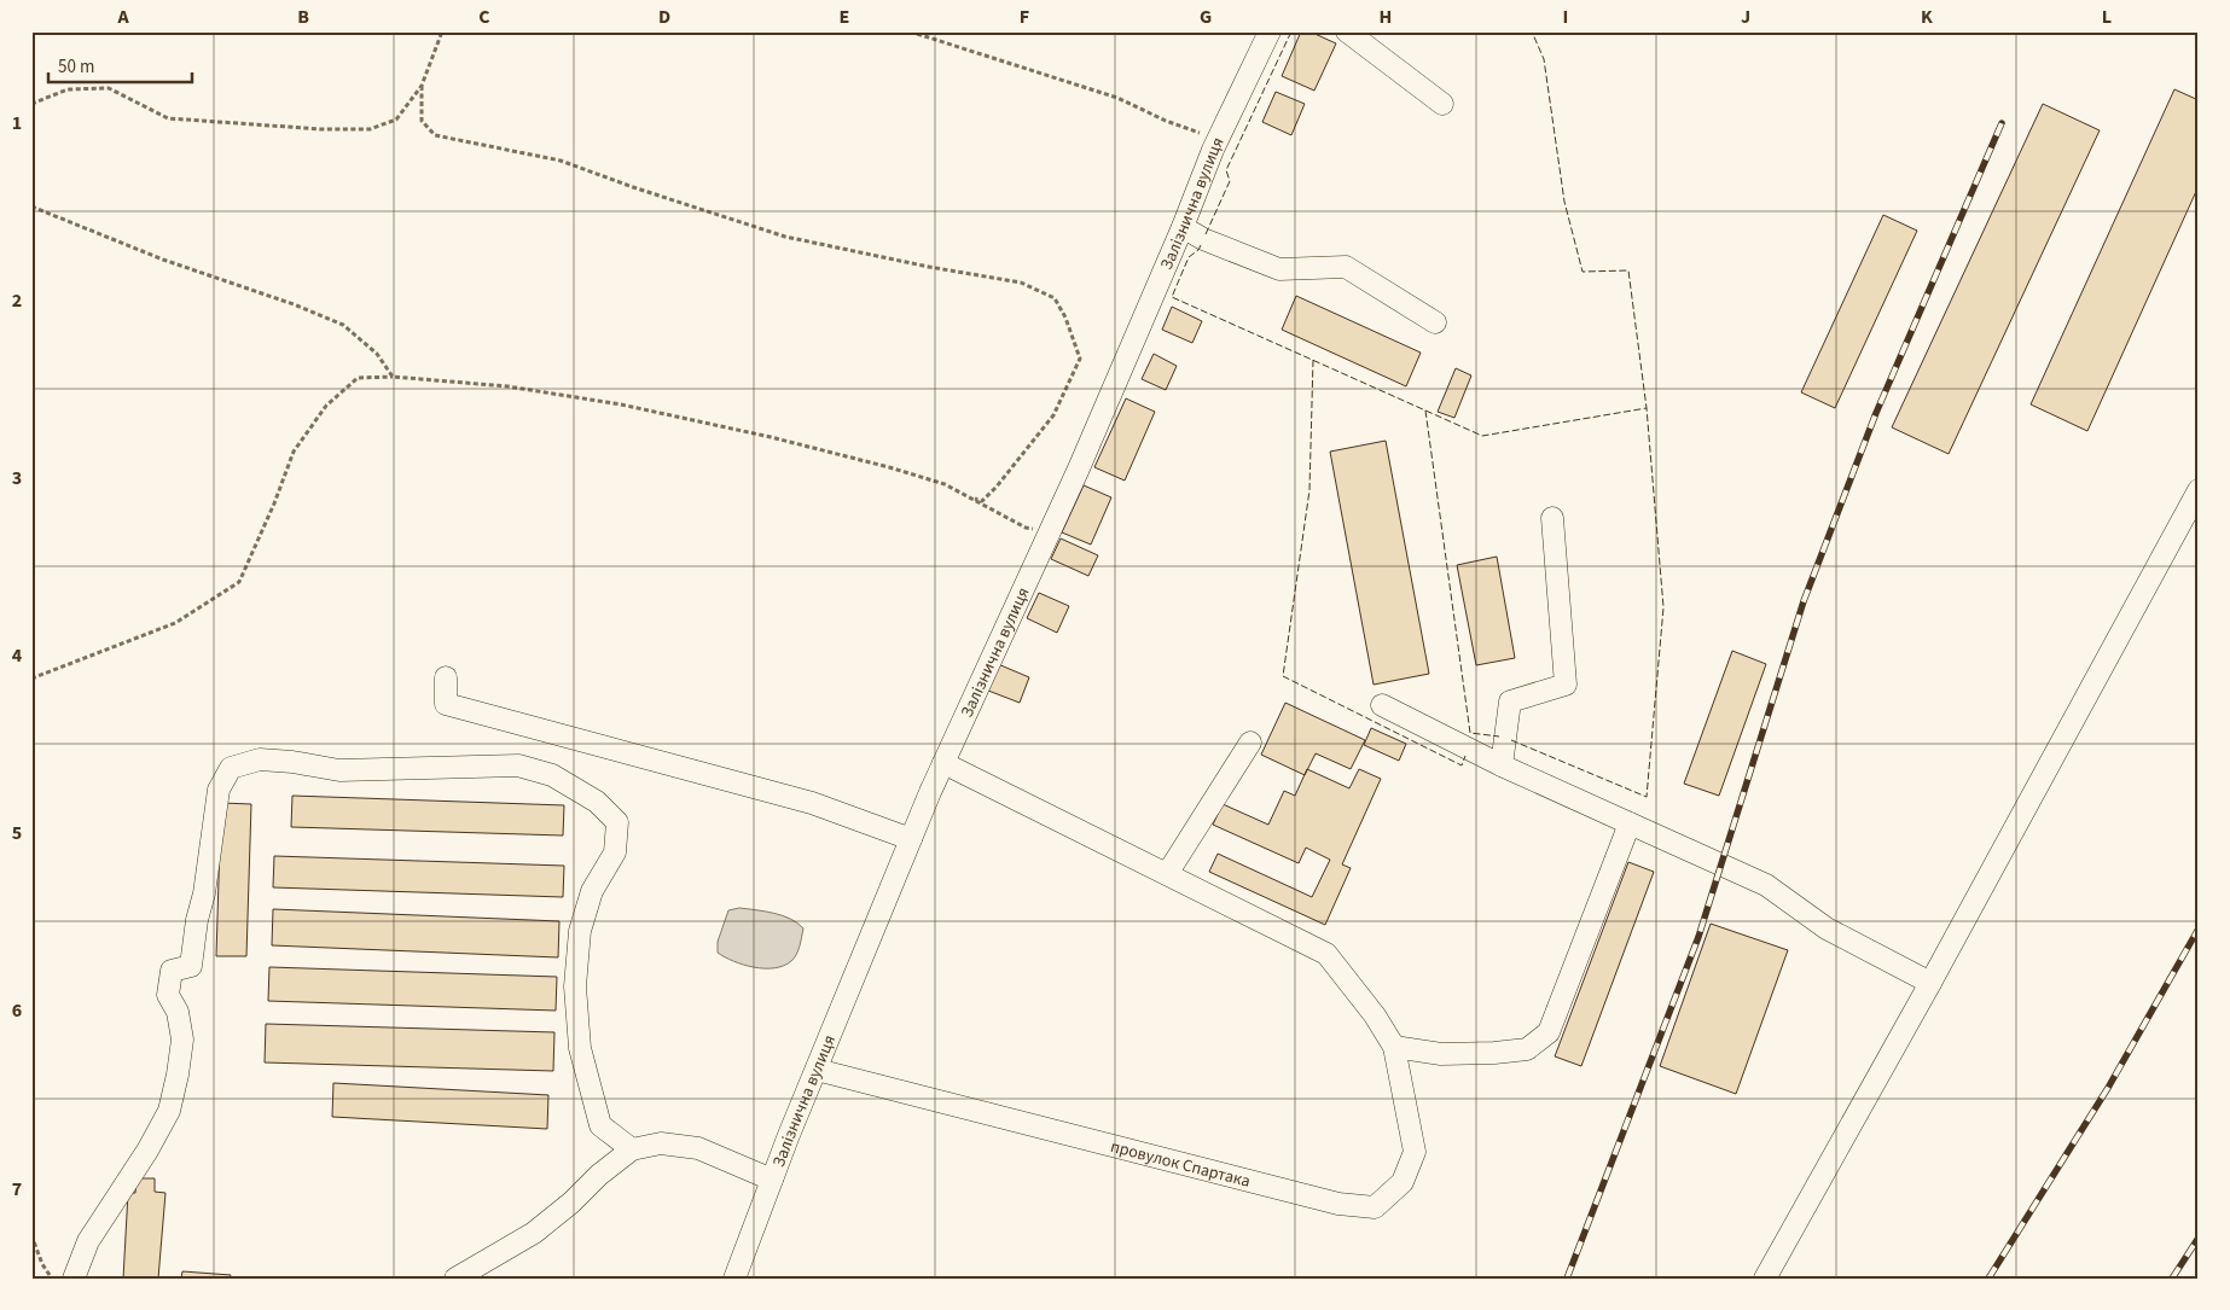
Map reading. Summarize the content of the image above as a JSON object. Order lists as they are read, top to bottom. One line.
{"streets":{"street":["Залізнична вулиця","провулок Спартака"]},"crossings":[["Залізнична вулиця","провулок Спартака"]],"scale_bar":"50 m","grid":{"columns":["A","B","C","D","E","F","G","H","I","J","K","L"],"rows":["1","2","3","4","5","6","7"]}}
